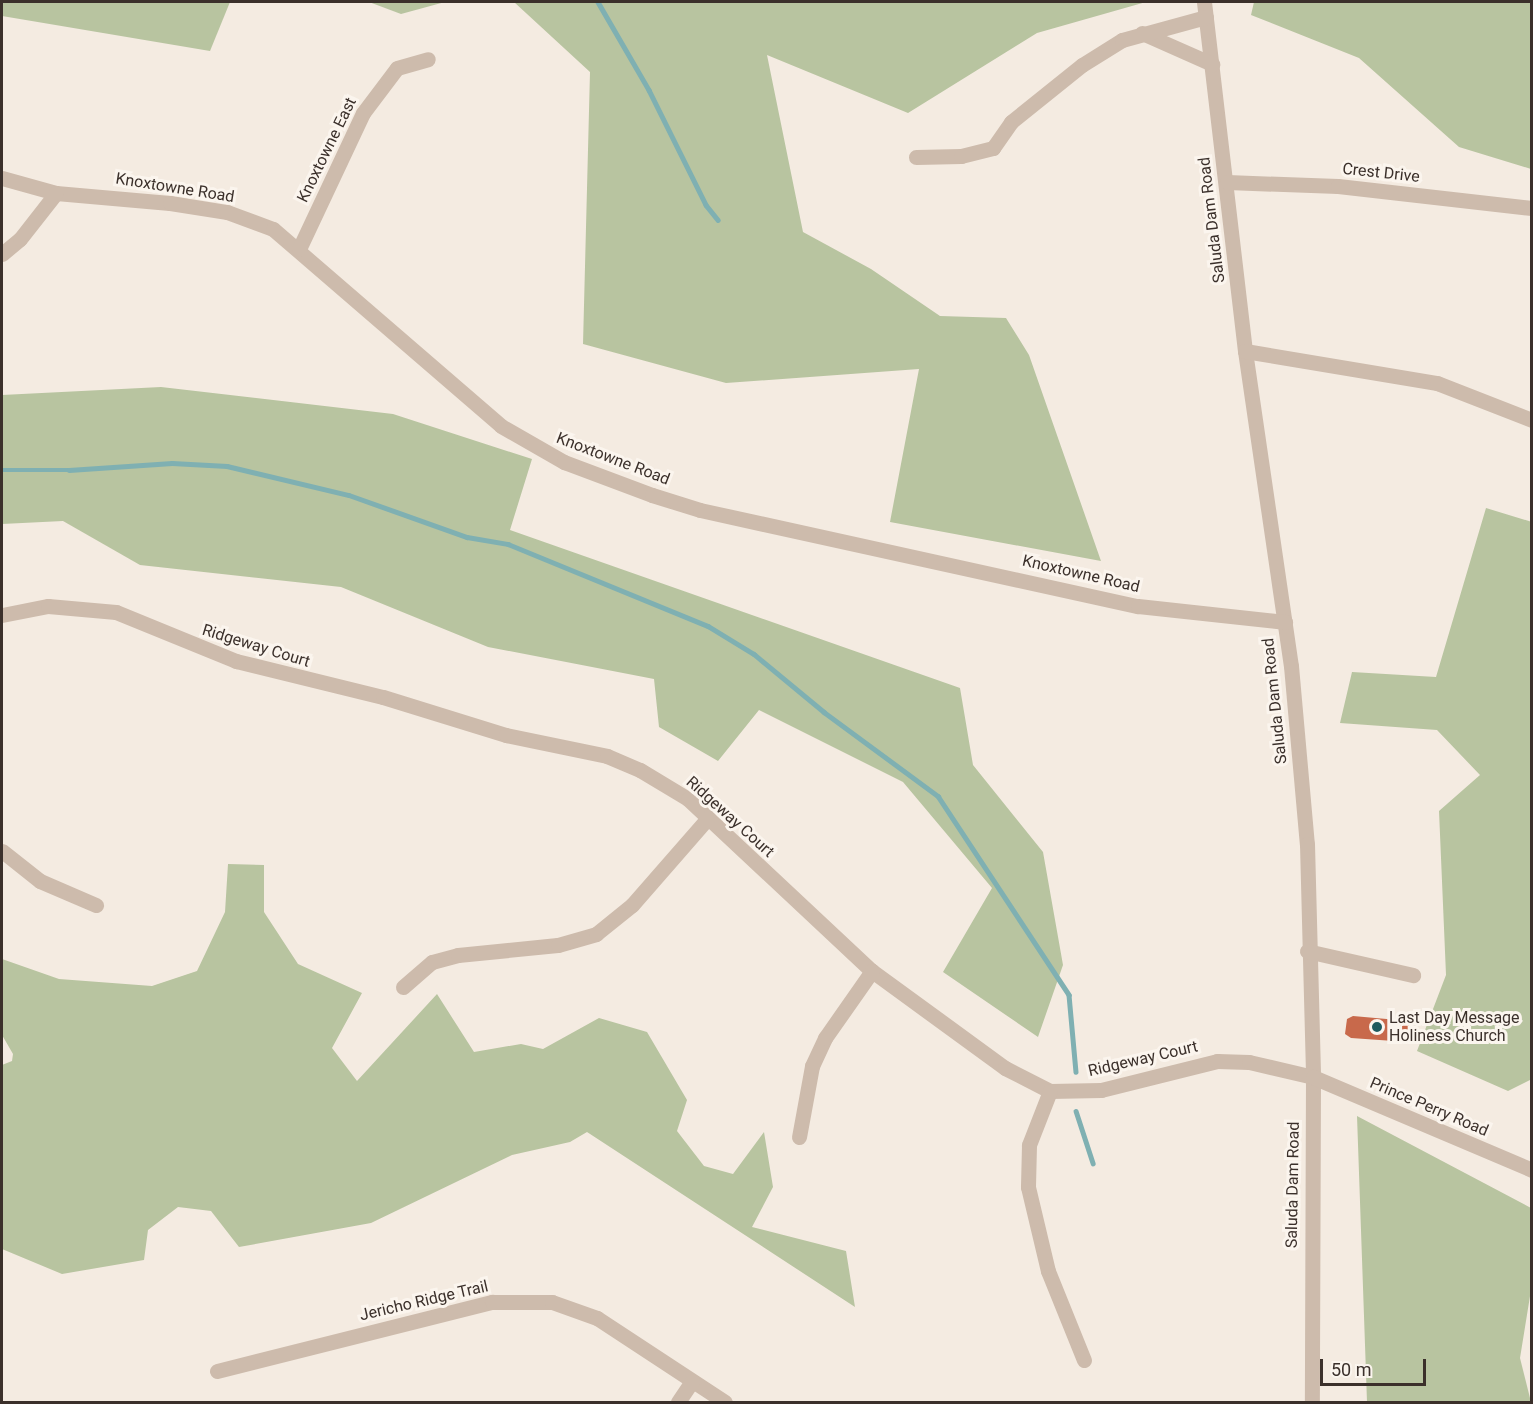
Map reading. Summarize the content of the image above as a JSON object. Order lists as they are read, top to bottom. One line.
{"streets":{"street":["Knoxtowne East","Crest Drive","Knoxtowne Road","Saluda Dam Road","Ridgeway Court","Prince Perry Road","Jericho Ridge Trail"]},"crossings":[["Knoxtowne East","Knoxtowne Road"],["Crest Drive","Saluda Dam Road"],["Knoxtowne Road","Saluda Dam Road"],["Saluda Dam Road","Ridgeway Court"],["Saluda Dam Road","Prince Perry Road"],["Ridgeway Court","Prince Perry Road"]],"places":["Last Day Message Holiness Church"],"scale_bar":"50 m"}
